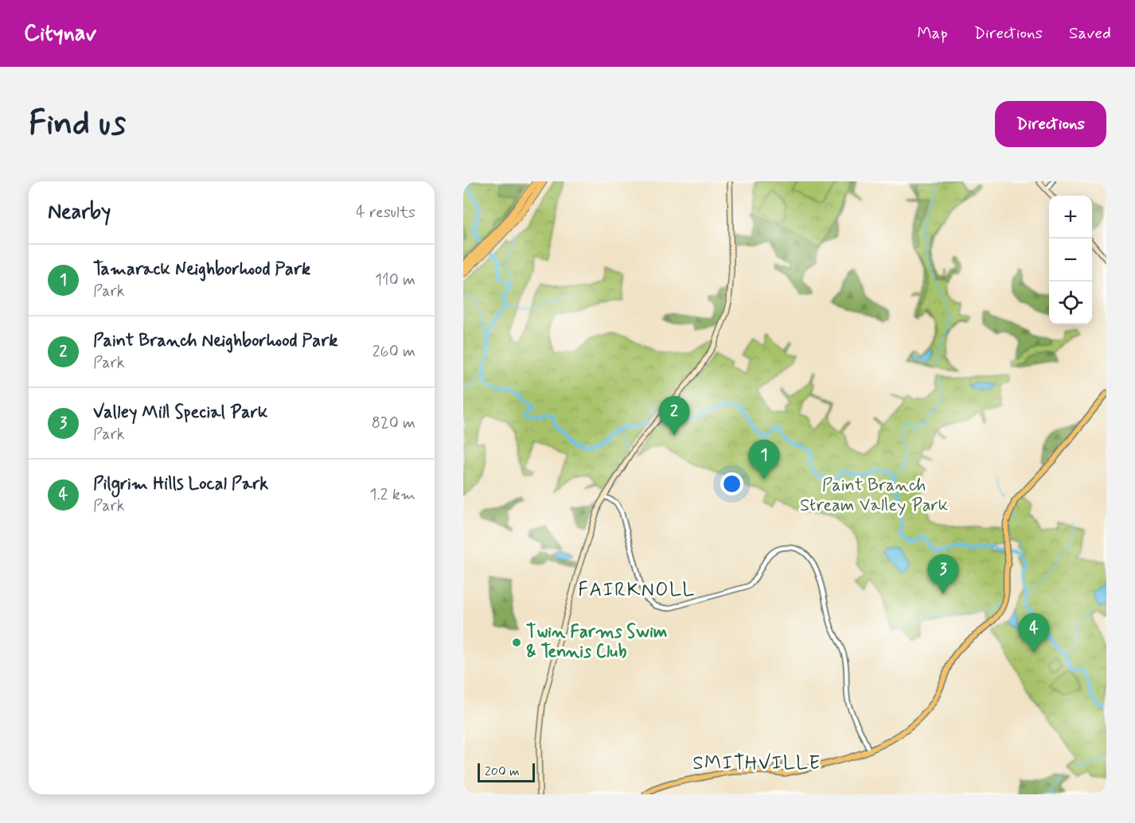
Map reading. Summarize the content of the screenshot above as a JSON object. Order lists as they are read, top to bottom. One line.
{"districts":["FAIRKNOLL","SMITHVILLE"],"parks":["Paint Branch Stream Valley Park"],"places":["Twin Farms Swim & Tennis Club"],"scale_bar":"200 m","page":{"header":"Citynav","nav":["Map","Directions","Saved"],"buttons":"Directions","title":"Find us","heading":["Nearby","4 results"],"map_buttons":["+","−"],"list":[{"mark":"1","name":"Tamarack Neighborhood Park","note":"Park","value":"110 m"},{"mark":"2","name":"Paint Branch Neighborhood Park","note":"Park","value":"260 m"},{"mark":"3","name":"Valley Mill Special Park","note":"Park","value":"820 m"},{"mark":"4","name":"Pilgrim Hills Local Park","note":"Park","value":"1.2 km"}],"pins":["2","1","3","4"],"scale":"200 m"}}
